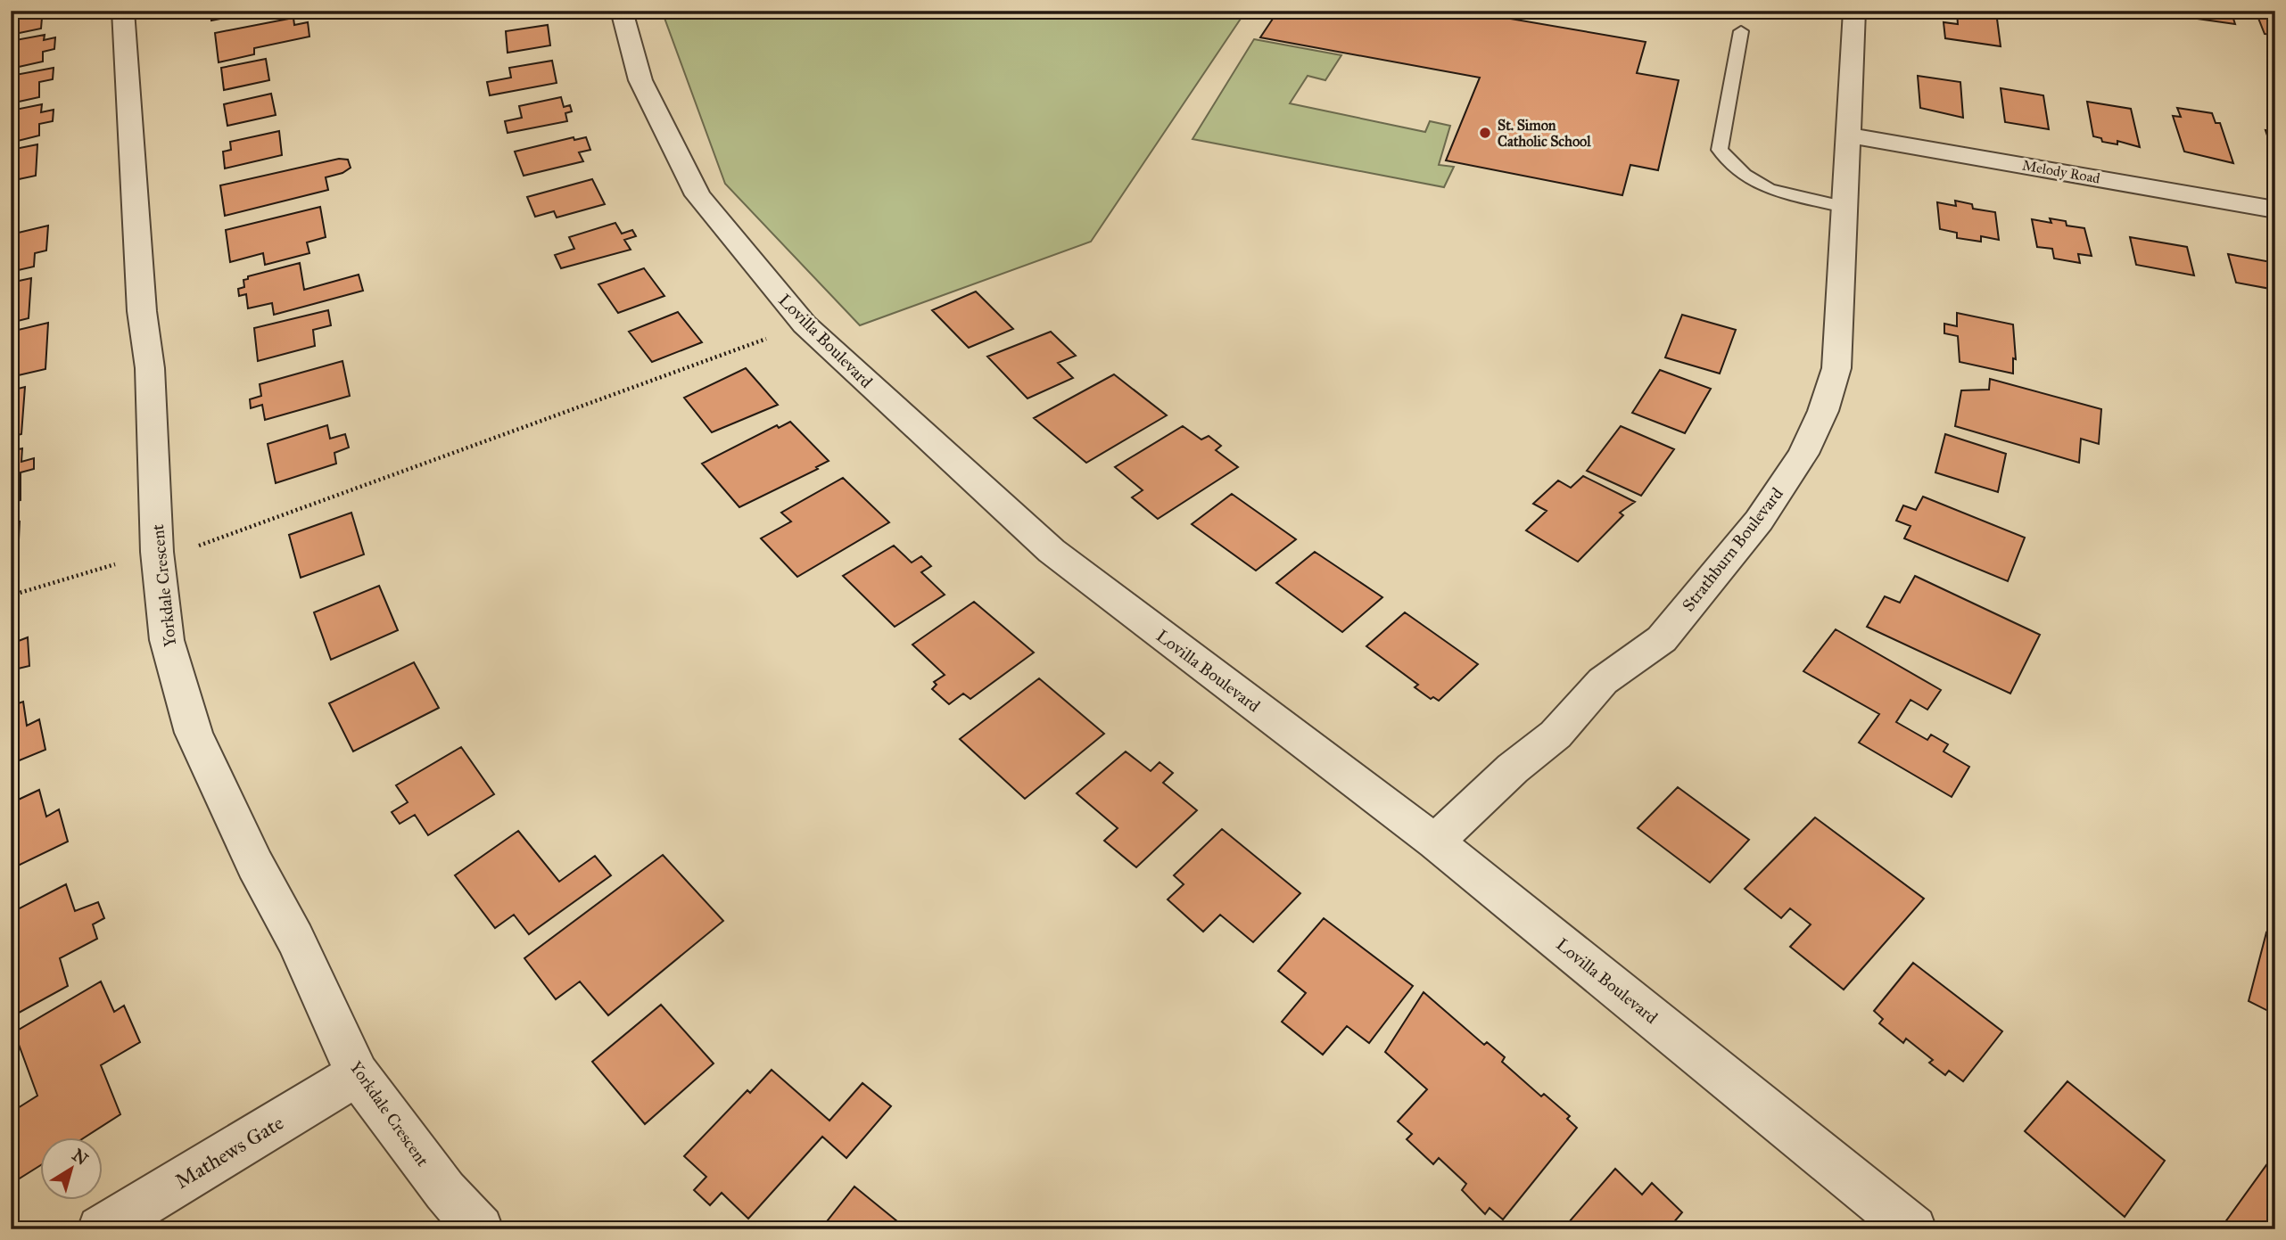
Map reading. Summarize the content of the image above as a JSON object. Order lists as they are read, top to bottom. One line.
{"streets":{"street":["Melody Road","Lovilla Boulevard","Strathburn Boulevard","Yorkdale Crescent","Mathews Gate"]},"crossings":[["Melody Road","Strathburn Boulevard"],["Lovilla Boulevard","Strathburn Boulevard"],["Yorkdale Crescent","Mathews Gate"]],"places":["St. Simon Catholic School"],"north":"top right"}
